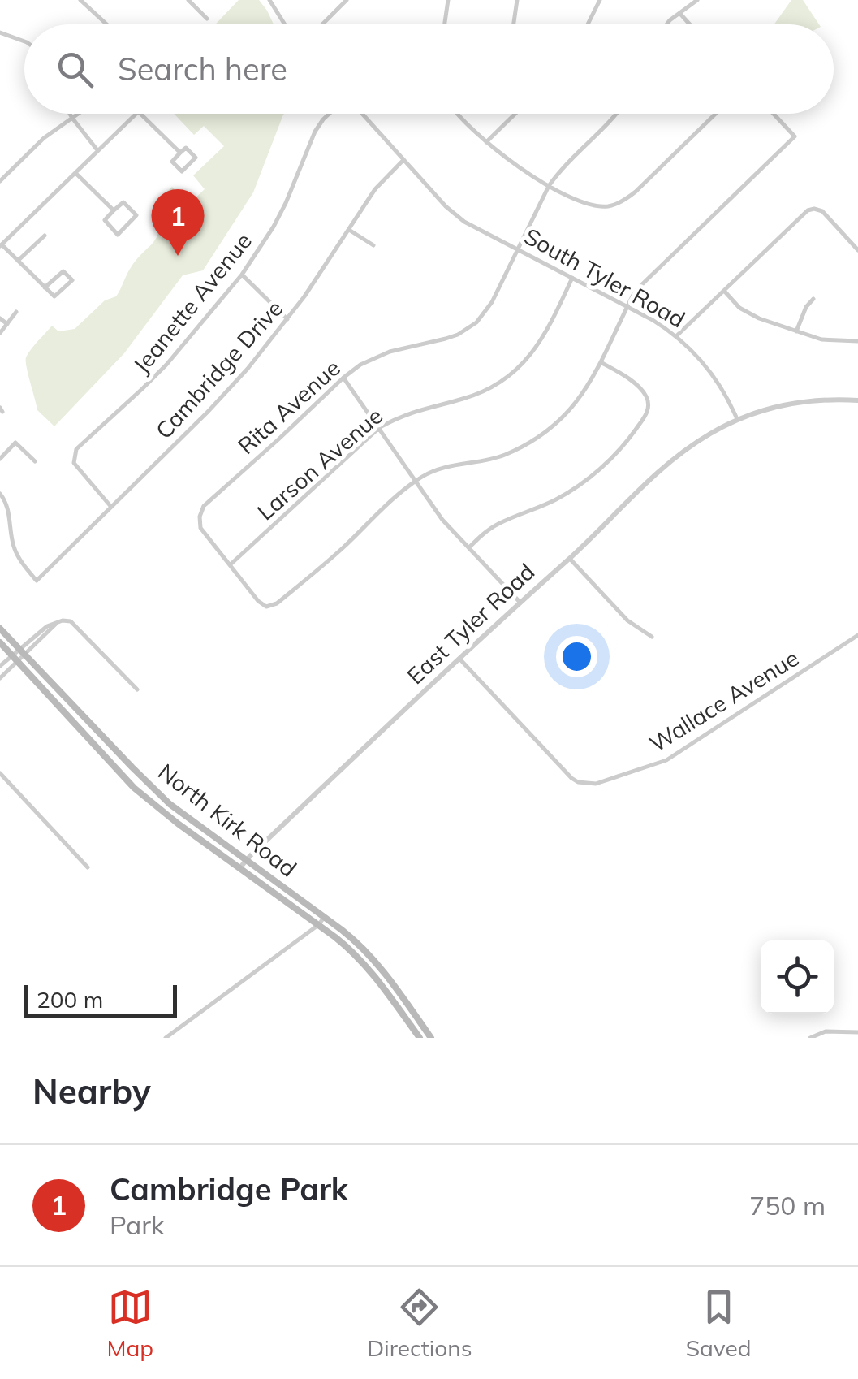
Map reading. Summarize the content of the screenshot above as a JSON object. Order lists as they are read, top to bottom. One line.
{"streets":{"main road":["North Kirk Road"],"street":["South Tyler Road","Jeanette Avenue","Cambridge Drive","Rita Avenue","Larson Avenue","East Tyler Road","Wallace Avenue"]},"crossings":[["South Tyler Road","Cambridge Drive"],["South Tyler Road","Rita Avenue"],["South Tyler Road","Larson Avenue"],["South Tyler Road","East Tyler Road"],["Jeanette Avenue","Cambridge Drive"],["Rita Avenue","Larson Avenue"],["East Tyler Road","Wallace Avenue"],["East Tyler Road","North Kirk Road"]],"scale_bar":"200 m","page":{"search":"Search here","pins":"1","scale":"200 m","heading":"Nearby","list":[{"mark":"1","name":"Cambridge Park","note":"Park","value":"750 m"}],"nav":["Map","Directions","Saved"]}}
